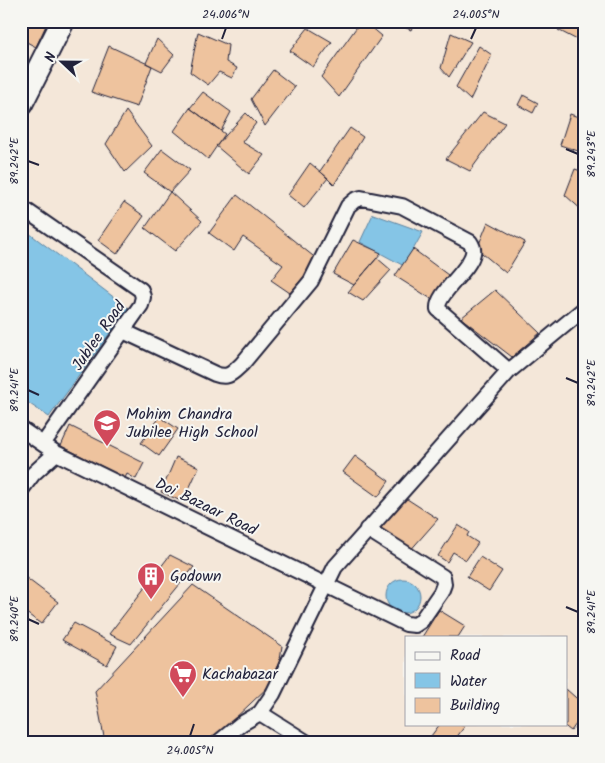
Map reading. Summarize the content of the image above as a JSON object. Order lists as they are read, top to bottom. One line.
{"streets":{"street":["Jublee Road","Doi Bazaar Road"]},"places":{"school or university":["Mohim Chandra Jubilee High School"],"building":["Godown"],"supermarket":["Kachabazar"]},"legend":["Road","Water","Building"],"north":"left","coordinates":["24.006°N","24.005°N","89.243°E","89.242°E","89.241°E","89.240°E"]}
